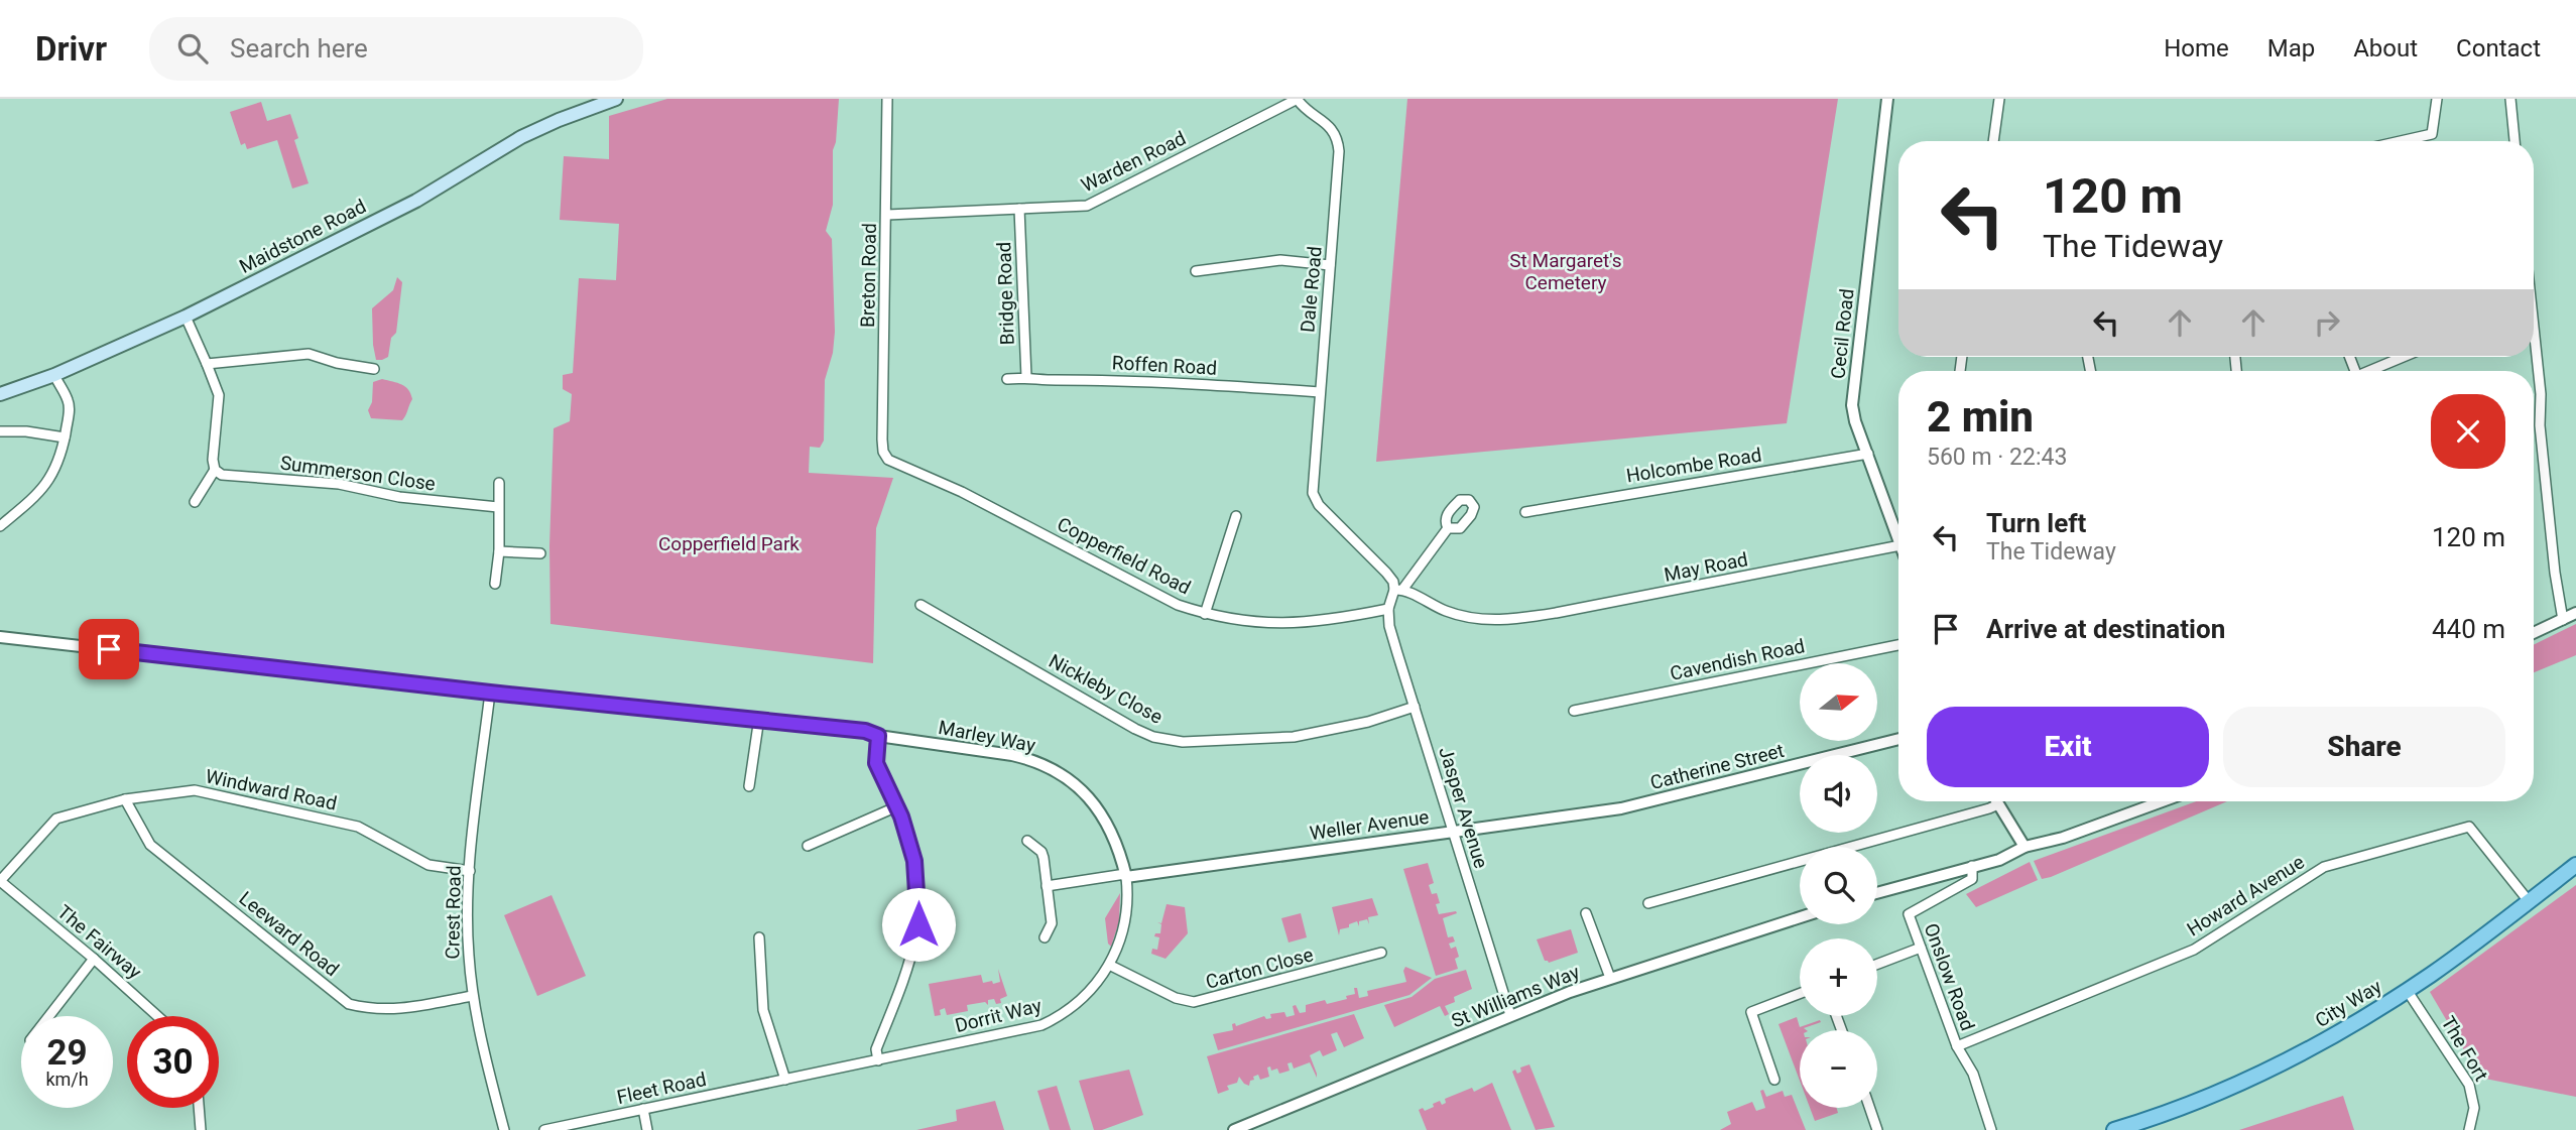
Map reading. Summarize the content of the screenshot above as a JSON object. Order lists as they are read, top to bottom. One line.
{"streets":{"main road":["Maidstone Road","City Way"],"street":["Warden Road","Breton Road","Dale Road","Bridge Road","Cecil Road","Roffen Road","Holcombe Road","Summerson Close","Copperfield Road","May Road","Cavendish Road","Nickleby Close","Marley Way","Catherine Street","Windward Road","Jasper Avenue","Weller Avenue","Howard Avenue","Crest Road","Leeward Road","The Fairway","Carton Close","Onslow Road","St Williams Way","Dorrit Way","The Fort","Fleet Road"]},"crossings":[["Warden Road","Breton Road"],["Warden Road","Dale Road"],["Warden Road","Bridge Road"],["Breton Road","Copperfield Road"],["Dale Road","Roffen Road"],["Dale Road","May Road"],["Bridge Road","Roffen Road"],["Cecil Road","Holcombe Road"],["Copperfield Road","Jasper Avenue"],["Nickleby Close","Jasper Avenue"],["Marley Way","Weller Avenue"],["Marley Way","Crest Road"],["Marley Way","Dorrit Way"],["Catherine Street","Weller Avenue"],["Windward Road","Crest Road"],["Windward Road","Leeward Road"],["Windward Road","The Fairway"],["Jasper Avenue","Weller Avenue"],["Jasper Avenue","St Williams Way"],["Weller Avenue","Dorrit Way"],["Howard Avenue","Onslow Road"],["Howard Avenue","City Way"],["Crest Road","Leeward Road"],["Carton Close","Dorrit Way"],["City Way","The Fort"],["Dorrit Way","Fleet Road"]],"parks":["St Margaret's Cemetery","Copperfield Park"],"north":"right","page":{"header":"Drivr","search":"Search here","nav":["Home","Map","About","Contact"],"turn":["120 m","The Tideway"],"heading":["2 min","560 m · 22:43"],"list":[{"name":"Turn left","note":"The Tideway","value":"120 m"},{"name":"Arrive at destination","value":"440 m"}],"map_buttons":["+","−"],"buttons":["Exit","Share"],"speed":"29 km/h","limit":"30"}}
